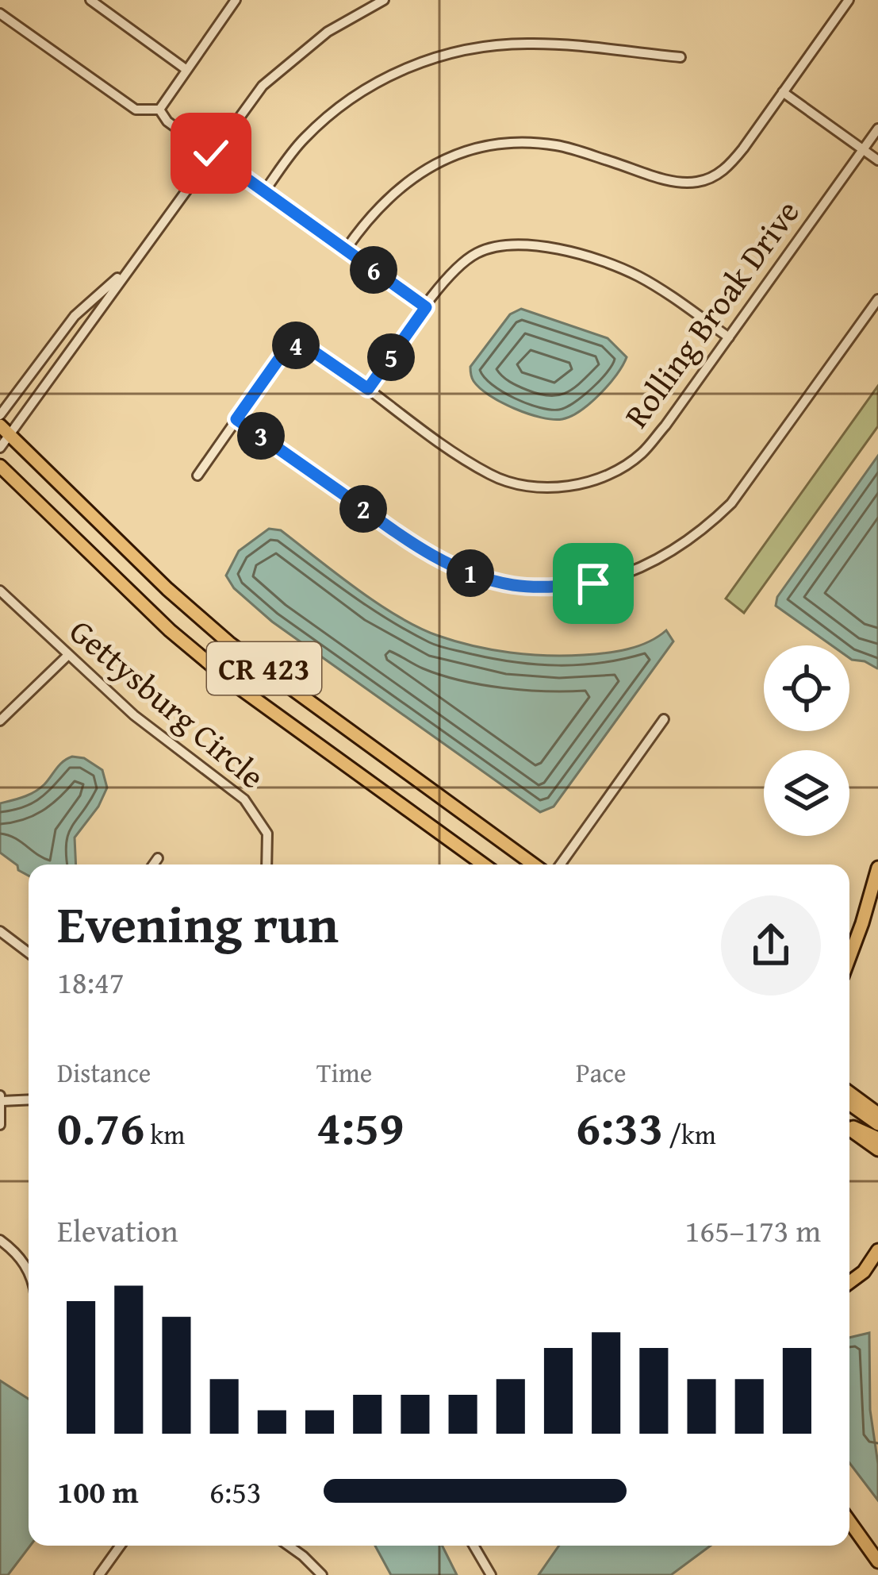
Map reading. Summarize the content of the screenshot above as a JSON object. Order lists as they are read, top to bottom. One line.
{"streets":{"highway":["CR 423"],"street":["Rolling Broak Drive","Gettysburg Circle"]},"page":{"pins":["6","4","5","3","2","1"],"heading":["Evening run","18:47"],"stats":[["Distance","0.76 km"],["Time","4:59"],["Pace","6:33 /km"]],"chart":["Elevation","165–173 m"],"list":[{"name":"100 m","note":"6:53"}]}}
